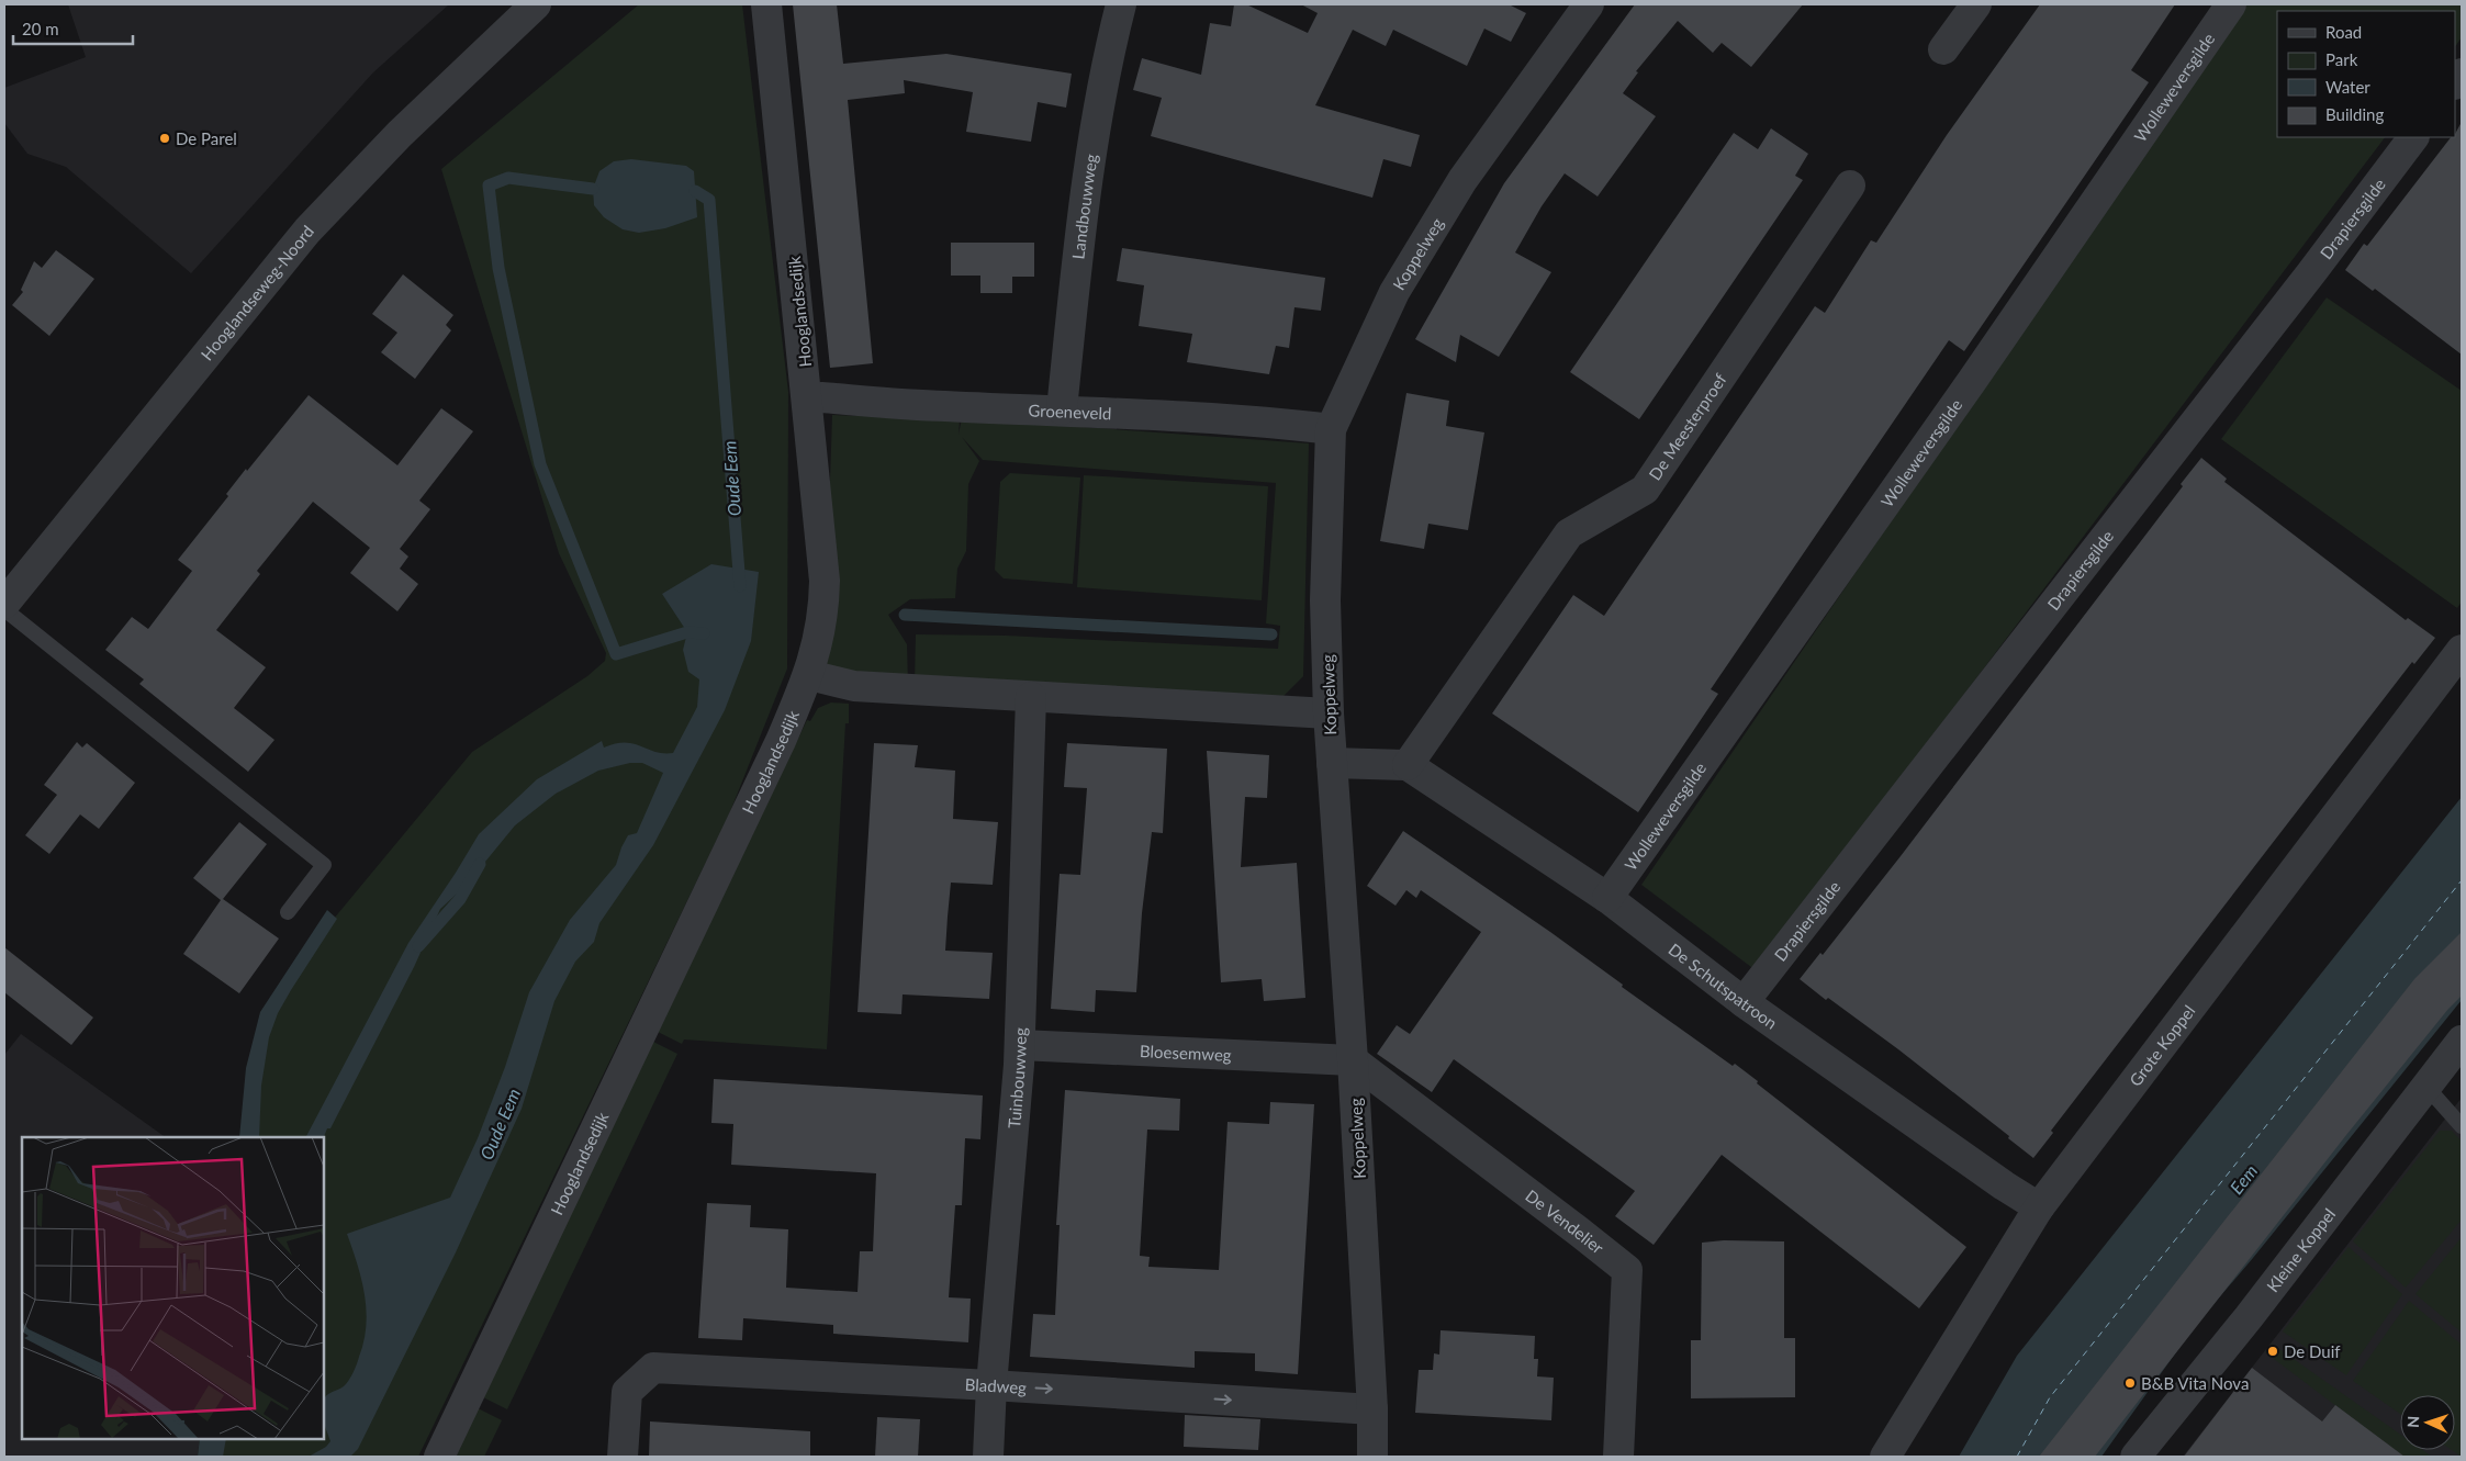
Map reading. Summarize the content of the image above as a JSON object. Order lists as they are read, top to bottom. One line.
{"streets":{"street":["Wolleweversgilde","Landbouwweg","Drapiersgilde","Koppelweg","Hooglandseweg-Noord","Hooglandsedijk","Groeneveld","De Meesterproef","De Schutspatroon","Grote Koppel","Bloesemweg","Tuinbouwweg","De Vendelier","Kleine Koppel","Bladweg"]},"crossings":[["Wolleweversgilde","De Schutspatroon"],["Landbouwweg","Groeneveld"],["Drapiersgilde","De Schutspatroon"],["Koppelweg","Groeneveld"],["Koppelweg","Bloesemweg"],["Koppelweg","De Vendelier"],["Koppelweg","Bladweg"],["Hooglandsedijk","Groeneveld"],["De Meesterproef","De Schutspatroon"],["De Schutspatroon","Grote Koppel"],["Bloesemweg","Tuinbouwweg"],["Bloesemweg","De Vendelier"],["Tuinbouwweg","Bladweg"]],"one_way":["Bladweg"],"water":["Oude Eem","Eem"],"places":["De Parel","De Duif","B&B Vita Nova"],"legend":["Road","Park","Water","Building"],"scale_bar":"20 m","north":"left"}
